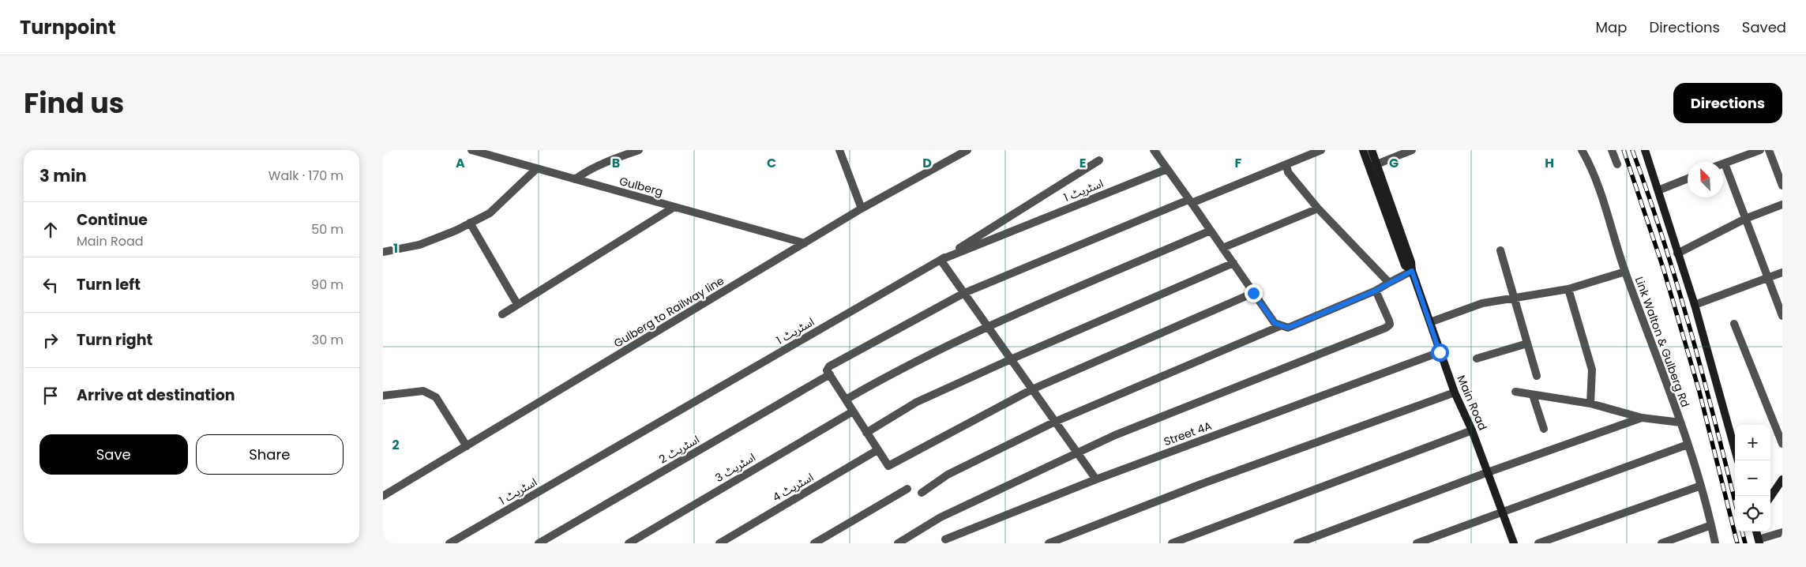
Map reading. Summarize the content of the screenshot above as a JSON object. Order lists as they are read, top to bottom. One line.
{"streets":{"street":["Gulberg","اسٹریٹ 1","Gulberg to Railway line","Link Walton & Gulberg Rd","Main Road","Street 4A","اسٹریٹ 2","اسٹریٹ 3","اسٹریٹ 4"]},"crossings":[["Gulberg","Gulberg to Railway line"],["Main Road","Street 4A"]],"north":"top left","page":{"header":"Turnpoint","nav":["Map","Directions","Saved"],"title":"Find us","buttons":["Directions",["Save","Share"]],"heading":["3 min","Walk · 170 m"],"list":[["Continue","Main Road","50 m"],["Turn left","90 m"],["Turn right","30 m"],"Arrive at destination"],"map_buttons":["+","−"]},"grid":{"columns":["A","B","C","D","E","F","G","H"],"rows":["1","2"]}}
